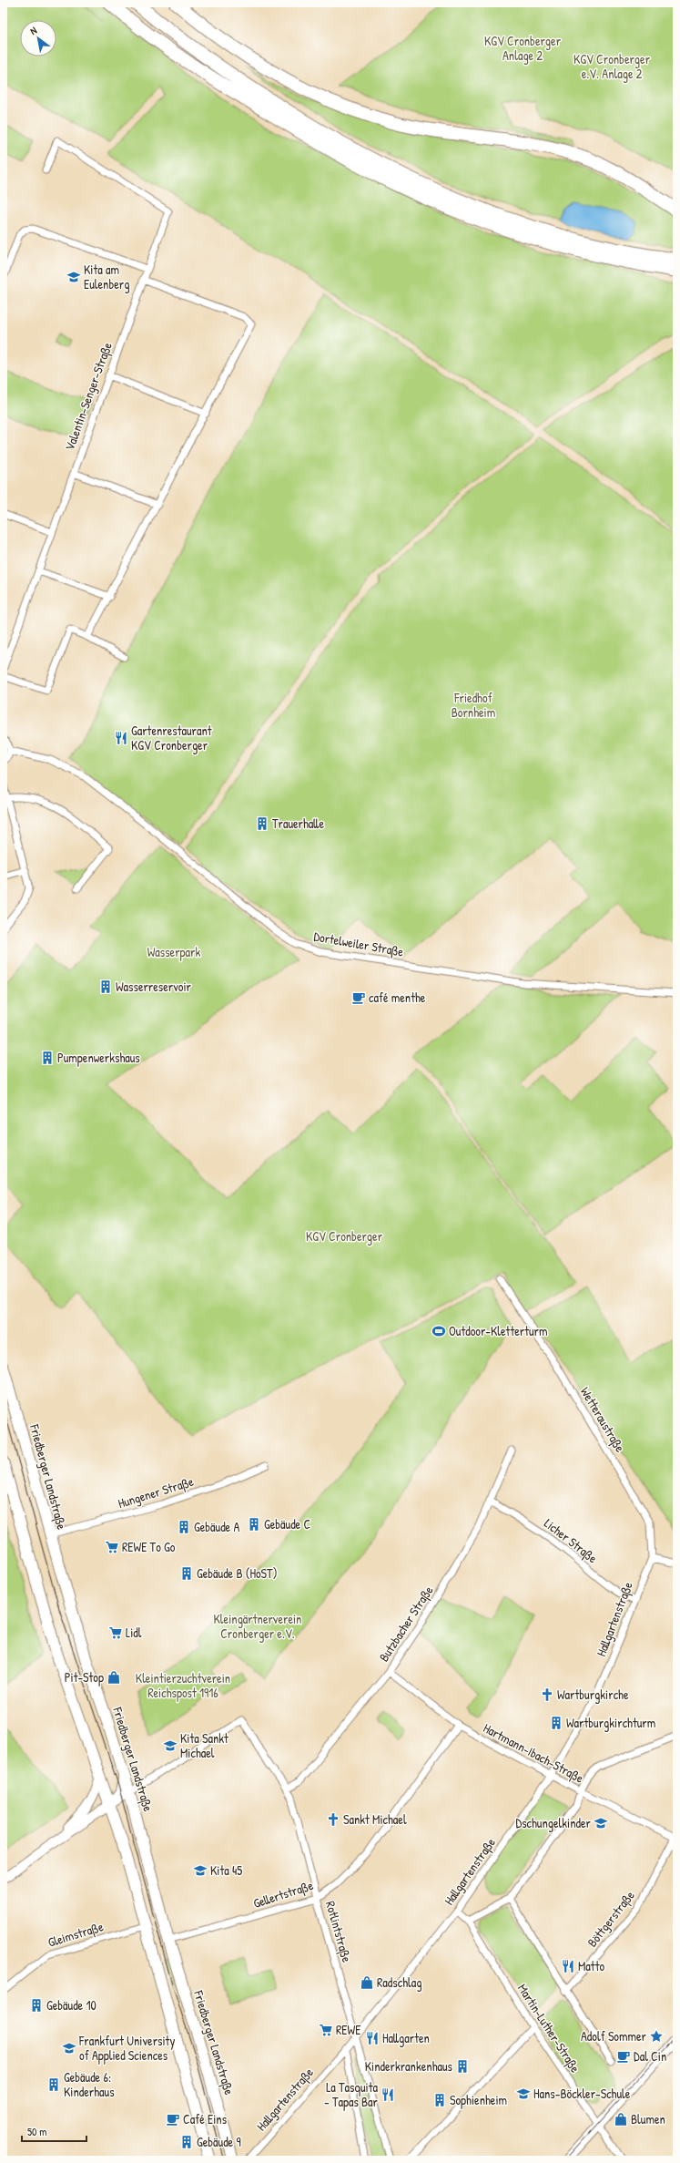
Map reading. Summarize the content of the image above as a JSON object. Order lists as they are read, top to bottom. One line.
{"streets":{"main road":["Friedberger Landstraße"],"street":["Valentin-Senger-Straße","Dortelweiler Straße","Wetteraustraße","Hungener Straße","Licher Straße","Hallgartenstraße","Butzbacher Straße","Hartmann-Ibach-Straße","Gellertstraße","Böttgerstraße","Rotlintstraße","Gleimstraße","Martin-Luther-Straße"]},"crossings":[["Wetteraustraße","Hallgartenstraße"],["Friedberger Landstraße","Hungener Straße"],["Friedberger Landstraße","Gellertstraße"],["Friedberger Landstraße","Rotlintstraße"],["Licher Straße","Hallgartenstraße"],["Licher Straße","Butzbacher Straße"],["Hallgartenstraße","Hartmann-Ibach-Straße"],["Hallgartenstraße","Rotlintstraße"],["Hallgartenstraße","Martin-Luther-Straße"],["Butzbacher Straße","Hartmann-Ibach-Straße"],["Butzbacher Straße","Rotlintstraße"],["Hartmann-Ibach-Straße","Gellertstraße"],["Hartmann-Ibach-Straße","Böttgerstraße"],["Gellertstraße","Rotlintstraße"]],"parks":["KGV Cronberger Anlage 2","KGV Cronberger e.V. Anlage 2","Friedhof Bornheim","Wasserpark","KGV Cronberger","Kleingärtnerverein Cronberger e.V.","Kleintierzuchtverein Reichspost 1916"],"places":{"school or university":["Kita am Eulenberg","Kita Sankt Michael","Dschungelkinder","Kita 45","Frankfurt University of Applied Sciences","Hans-Böckler-Schule"],"restaurant":["Gartenrestaurant KGV Cronberger","Matto","Hallgarten","La Tasquita - Tapas Bar"],"building":["Trauerhalle","Wasserreservoir","Pumpenwerkshaus","Gebäude C","Gebäude A","Gebäude B (HoST)","Wartburgkirchturm","Gebäude 10","Kinderkrankenhaus","Gebäude 6: Kinderhaus","Sophienheim","Gebäude 9"],"cafe":["café menthe","Dal Cin","Café Eins"],"sports":["Outdoor-Kletterturm"],"supermarket":["REWE To Go","Lidl","REWE"],"shop":["Pit-Stop","Radschlag","Blumen"],"church":["Wartburgkirche","Sankt Michael"],"place":["Adolf Sommer"]},"scale_bar":"50 m","north":"top left"}
